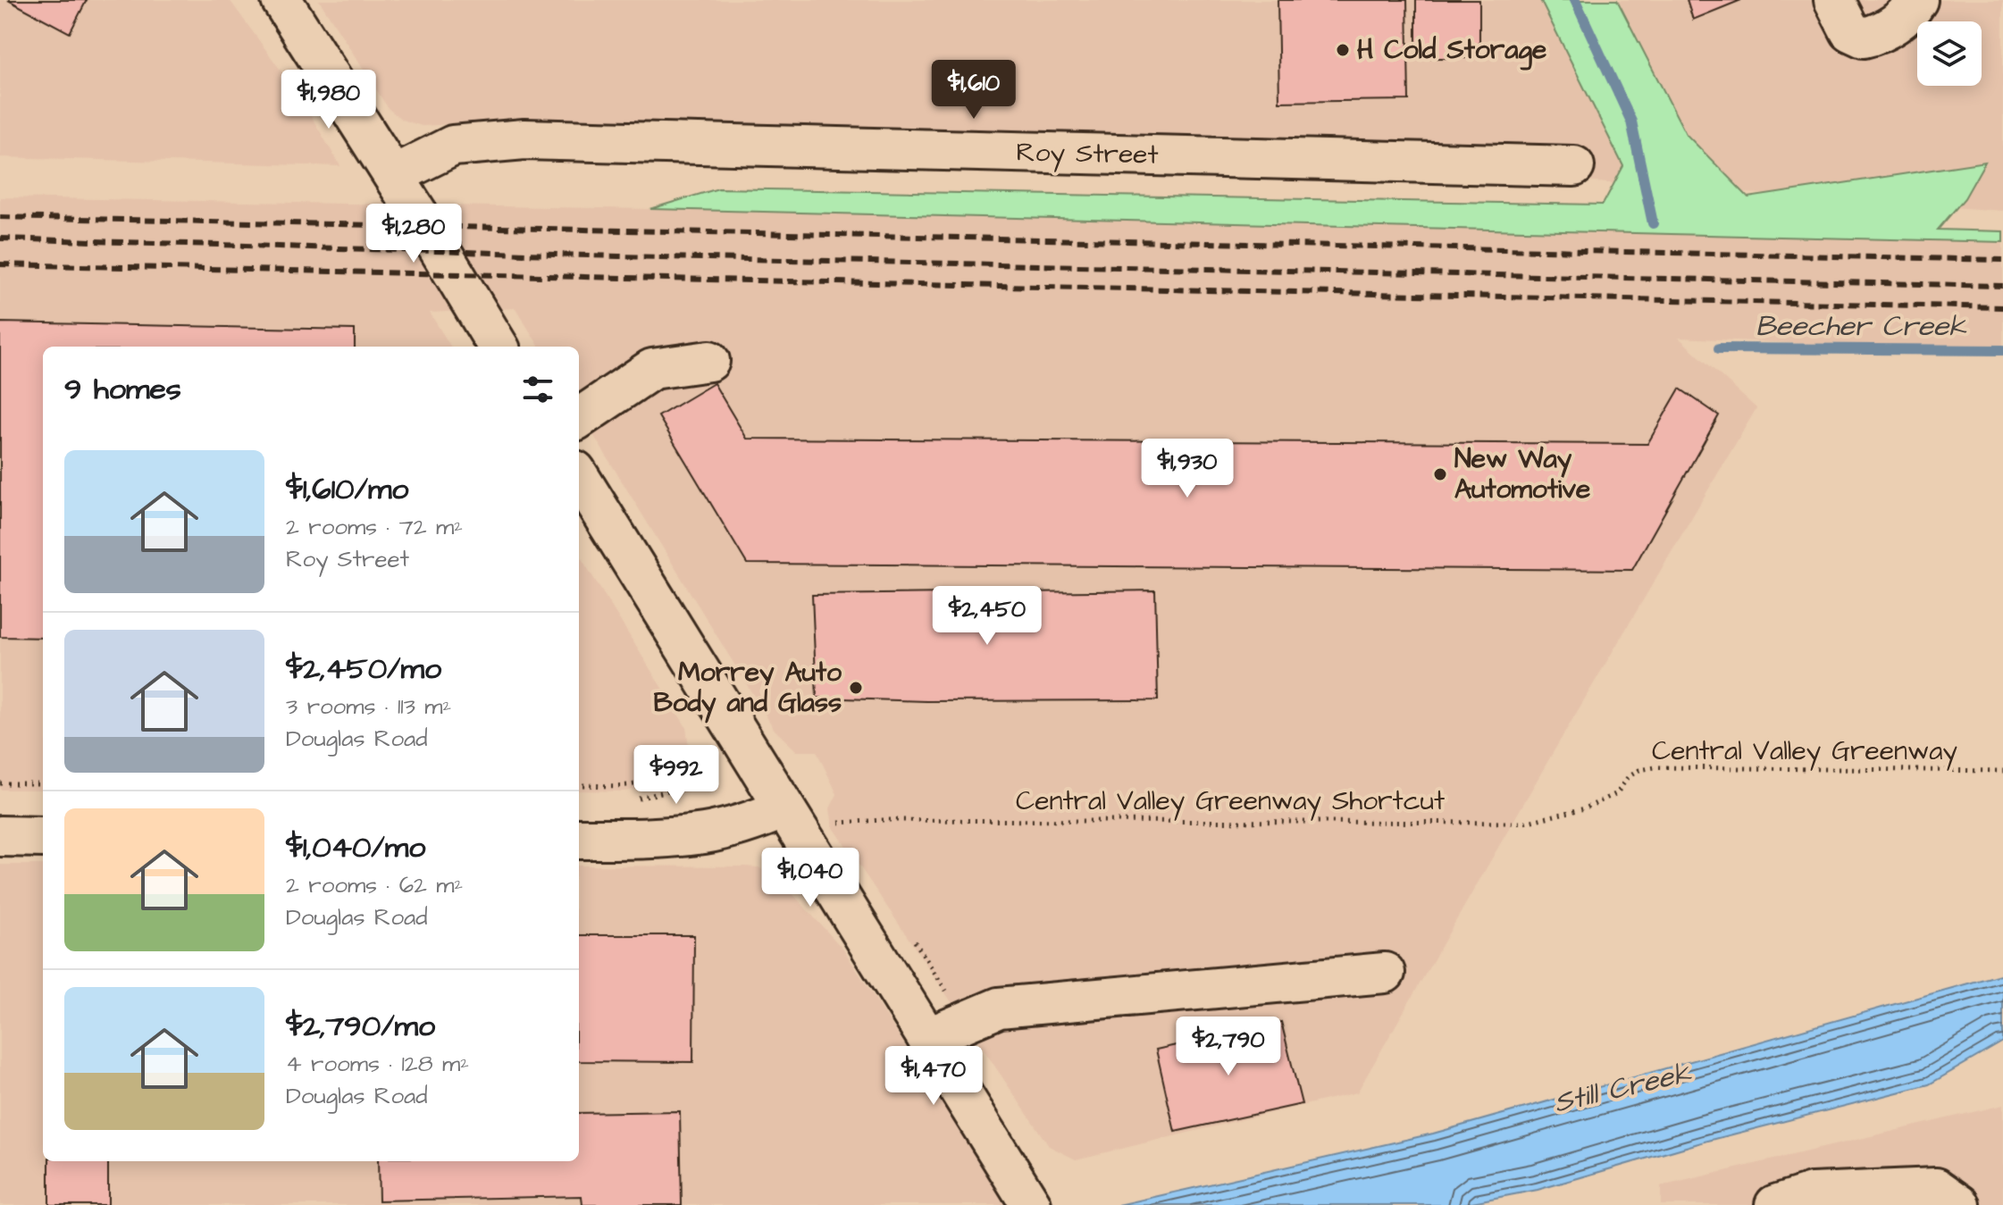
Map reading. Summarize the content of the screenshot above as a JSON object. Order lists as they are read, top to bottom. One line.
{"streets":{"street":["Roy Street"],"path":["Central Valley Greenway","Central Valley Greenway Shortcut"]},"crossings":[["Central Valley Greenway","Central Valley Greenway Shortcut"]],"water":["Beecher Creek","Still Creek"],"places":["H Cold Storage","New Way Automotive","Morrey Auto Body and Glass"],"page":{"price":["$1,610","$1,980","$1,280","$1,930","$2,450","$992","$1,040","$2,790","$1,470"],"heading":"9 homes","list":[{"name":"$1,610/mo","note":"2 rooms · 72 m² · Roy Street"},{"name":"$2,450/mo","note":"3 rooms · 113 m² · Douglas Road"},{"name":"$1,040/mo","note":"2 rooms · 62 m² · Douglas Road"},{"name":"$2,790/mo","note":"4 rooms · 128 m² · Douglas Road"}]}}
